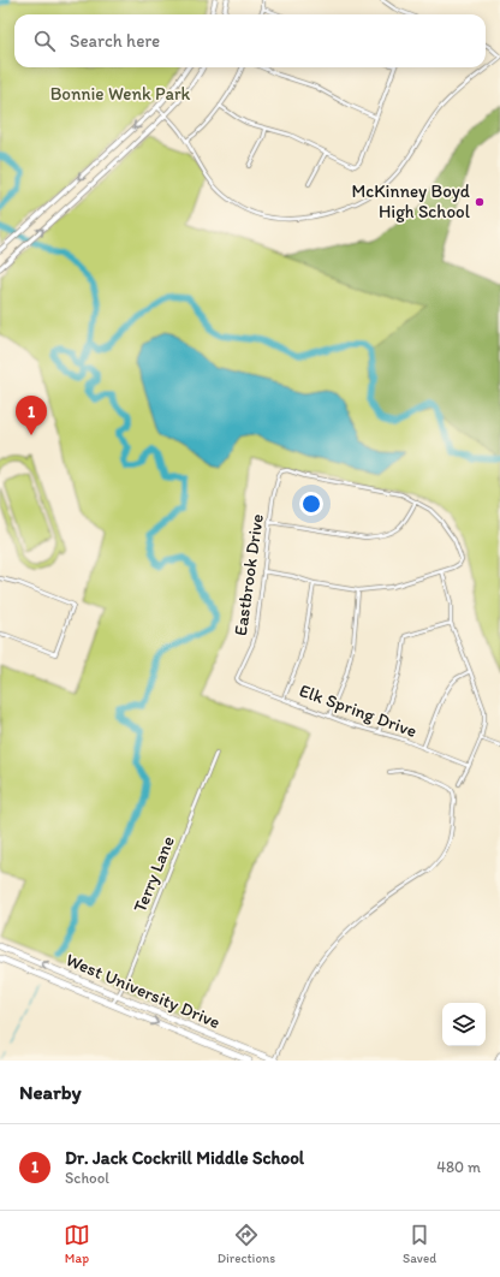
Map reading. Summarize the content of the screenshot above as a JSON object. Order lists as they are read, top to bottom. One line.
{"streets":{"highway":["West University Drive"],"street":["Eastbrook Drive","Elk Spring Drive","Terry Lane"]},"crossings":[["Eastbrook Drive","Elk Spring Drive"],["Terry Lane","West University Drive"]],"parks":["Bonnie Wenk Park"],"places":["McKinney Boyd High School"],"page":{"search":"Search here","pins":"1","heading":"Nearby","list":[{"mark":"1","name":"Dr. Jack Cockrill Middle School","note":"School","value":"480 m"}],"nav":["Map","Directions","Saved"]}}
